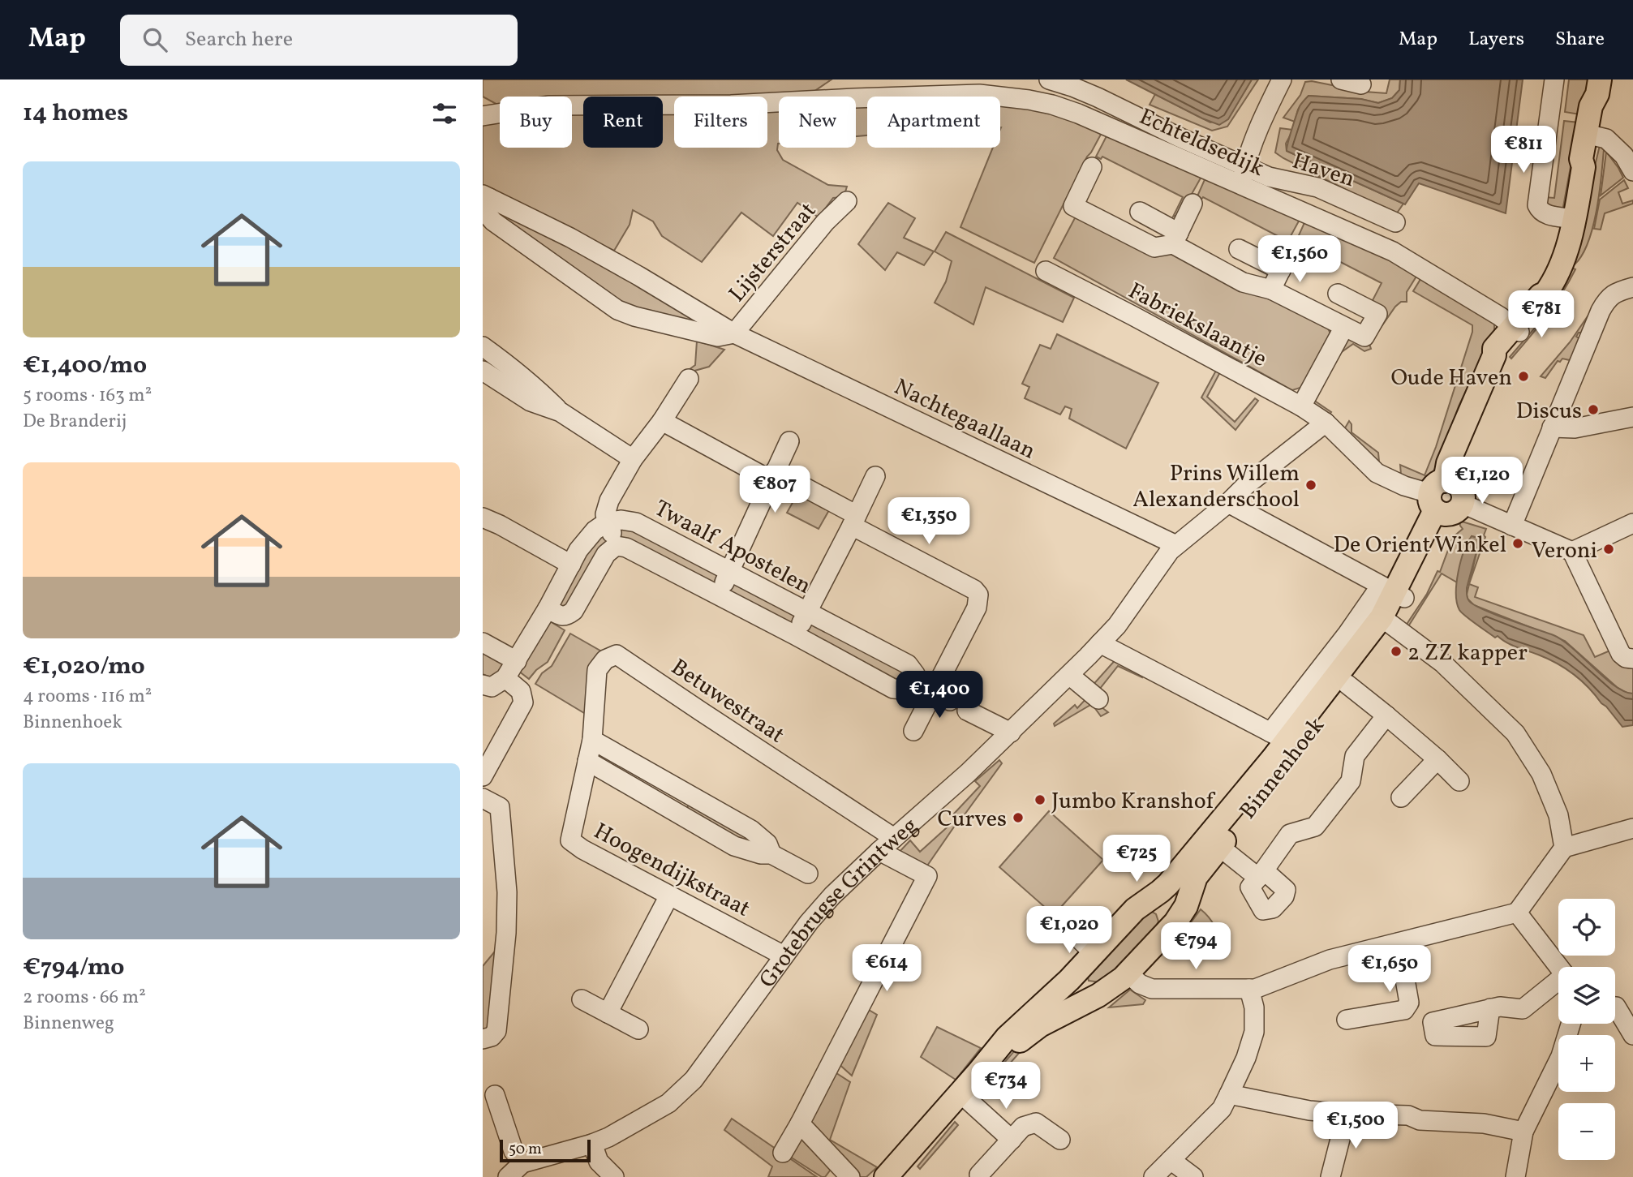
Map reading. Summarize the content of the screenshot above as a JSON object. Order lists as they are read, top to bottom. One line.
{"streets":{"main road":["Binnenhoek"],"street":["Echteldsedijk","Haven","Lijsterstraat","Fabriekslaantje","Nachtegaallaan","Twaalf Apostelen","Betuwestraat","Hoogendijkstraat","Grotebrugse Grintweg"]},"crossings":[["Lijsterstraat","Nachtegaallaan"],["Nachtegaallaan","Grotebrugse Grintweg"],["Betuwestraat","Hoogendijkstraat"],["Betuwestraat","Grotebrugse Grintweg"],["Binnenhoek","Grotebrugse Grintweg"],["Hoogendijkstraat","Grotebrugse Grintweg"]],"places":["Oude Haven","Discus","Prins Willem Alexanderschool","De Orient Winkel","Veroni","2 ZZ kapper","Jumbo Kranshof","Curves"],"scale_bar":"50 m","page":{"header":"Map","search":"Search here","nav":["Map","Layers","Share"],"heading":"14 homes","chip":["Buy","Rent","Filters","New","Apartment"],"price":["€811","€1,560","€781","€1,120","€807","€1,350","€1,400","€725","€1,020","€794","€614","€1,650","€734","€1,500"],"list":[{"name":"€1,400/mo","note":"5 rooms · 163 m² · De Branderij"},{"name":"€1,020/mo","note":"4 rooms · 116 m² · Binnenhoek"},{"name":"€794/mo","note":"2 rooms · 66 m² · Binnenweg"}],"map_buttons":["+","−"],"scale":"50 m"}}
